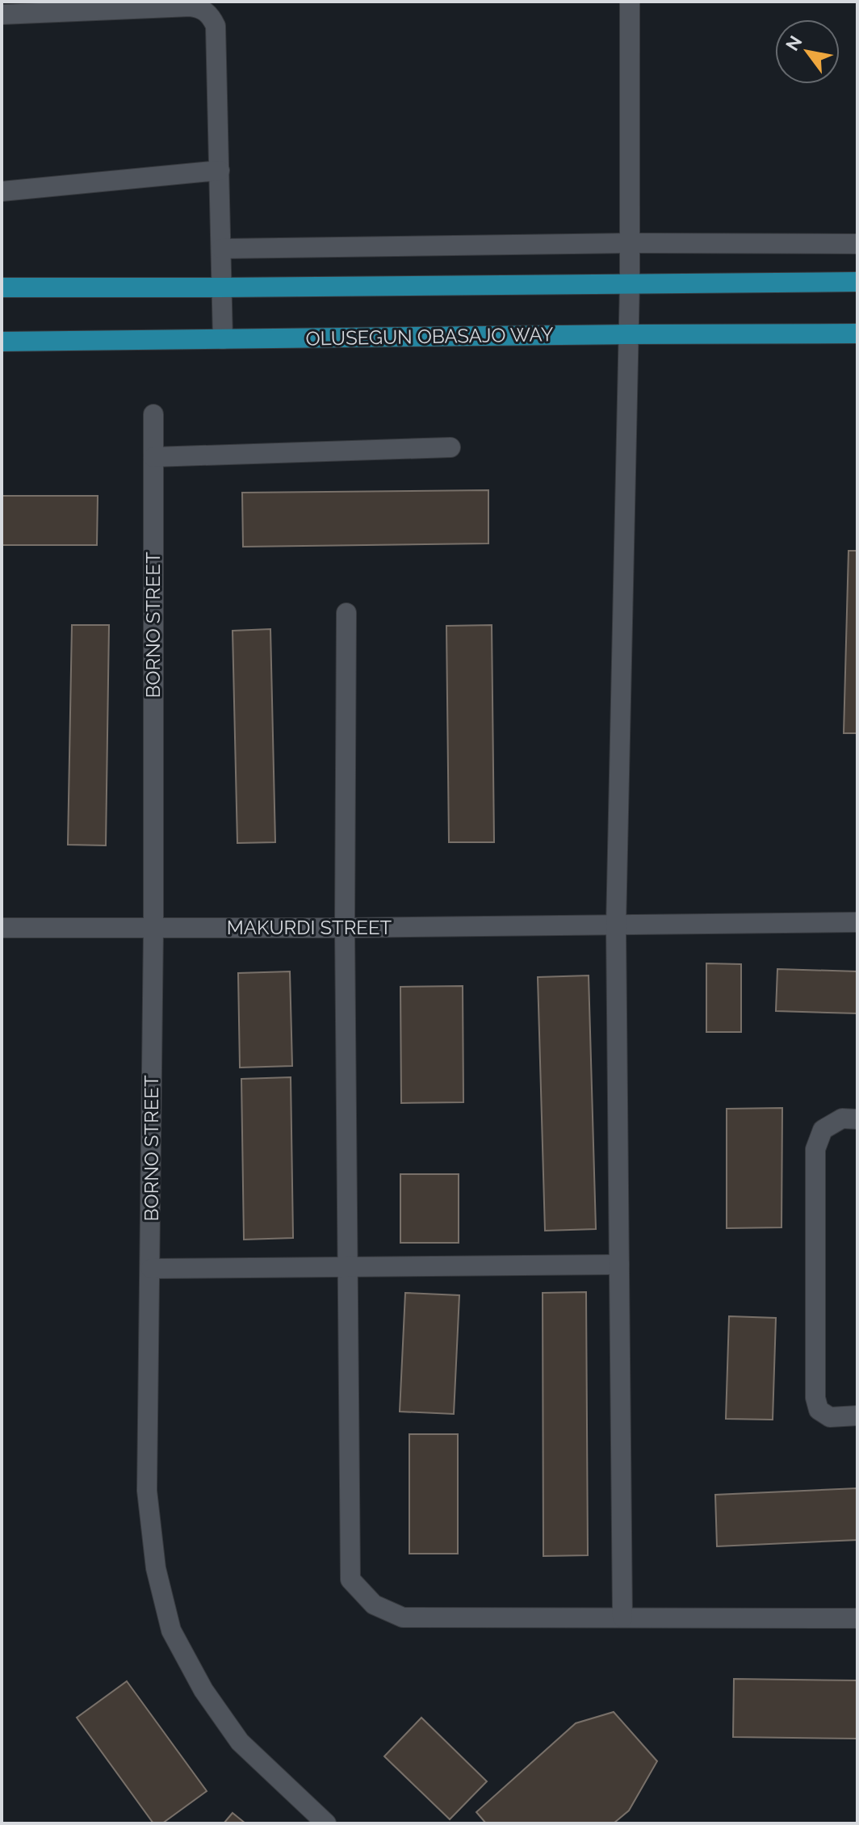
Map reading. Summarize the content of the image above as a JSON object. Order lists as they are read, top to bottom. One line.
{"streets":{"main road":["OLUSEGUN OBASAJO WAY"],"street":["BORNO STREET","MAKURDI STREET"]},"crossings":[["BORNO STREET","MAKURDI STREET"]],"north":"top left"}
